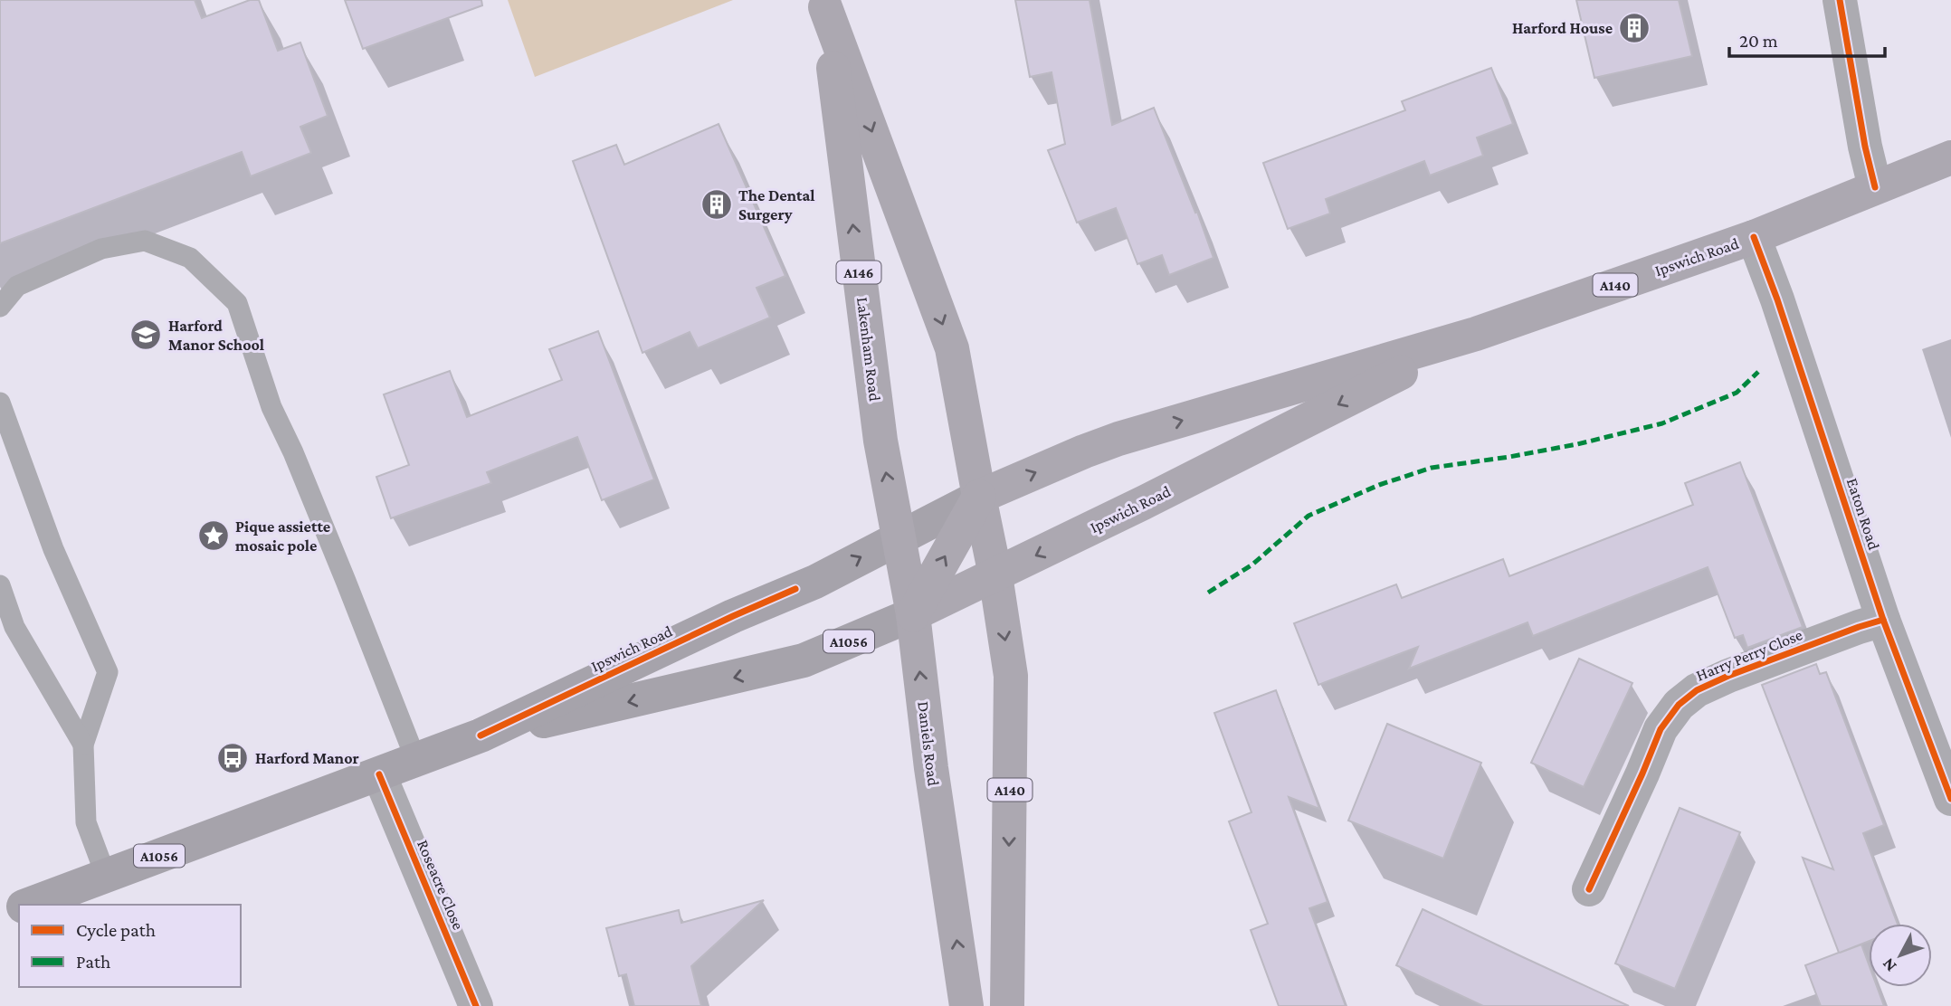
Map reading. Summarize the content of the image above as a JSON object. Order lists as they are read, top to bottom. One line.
{"streets":{"highway":["Ipswich Road","A146","A140","Lakenham Road","Daniels Road"],"main road":["A1056"],"street":["Eaton Road","Harry Perry Close","Roseacre Close"]},"crossings":[["Ipswich Road","A140"],["Ipswich Road","Lakenham Road"],["Ipswich Road","Eaton Road"],["Ipswich Road","Daniels Road"],["Ipswich Road","Roseacre Close"],["A140","Lakenham Road"],["Lakenham Road","Daniels Road"],["Eaton Road","Harry Perry Close"]],"places":{"building":["Harford House","The Dental Surgery"],"school or university":["Harford Manor School"],"place":["Pique assiette mosaic pole"],"bus stop":["Harford Manor"]},"legend":["Cycle path","Path"],"scale_bar":"20 m","north":"bottom left"}
